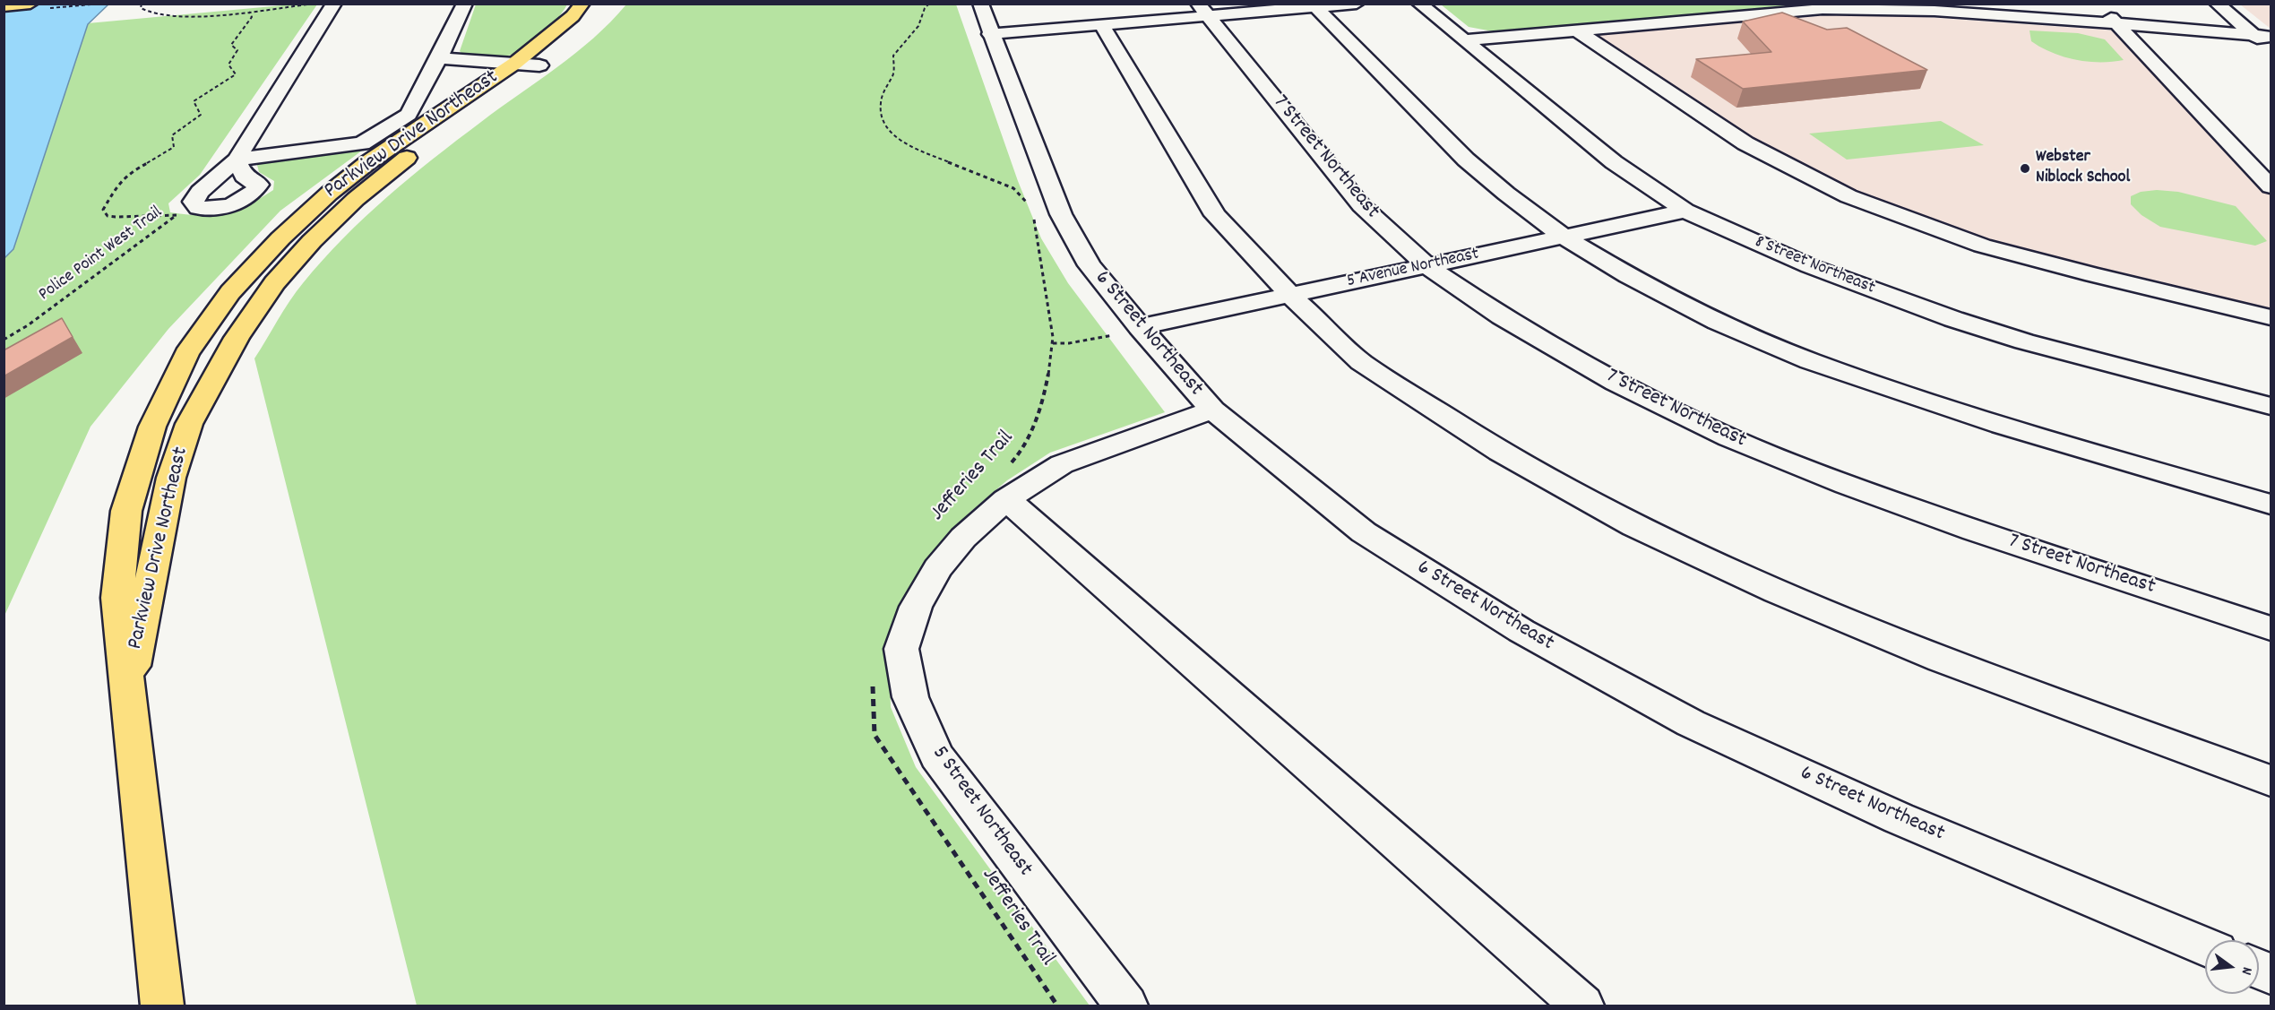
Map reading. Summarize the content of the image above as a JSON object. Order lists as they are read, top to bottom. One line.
{"streets":{"main road":["Parkview Drive Northeast"],"street":["7 Street Northeast","8 Street Northeast","5 Avenue Northeast","6 Street Northeast","5 Street Northeast"],"path":["Police Point West Trail","Jefferies Trail"]},"crossings":[["7 Street Northeast","5 Avenue Northeast"],["8 Street Northeast","5 Avenue Northeast"],["5 Avenue Northeast","6 Street Northeast"],["6 Street Northeast","5 Street Northeast"],["Jefferies Trail","5 Street Northeast"]],"places":["Webster Niblock School"],"north":"right"}
